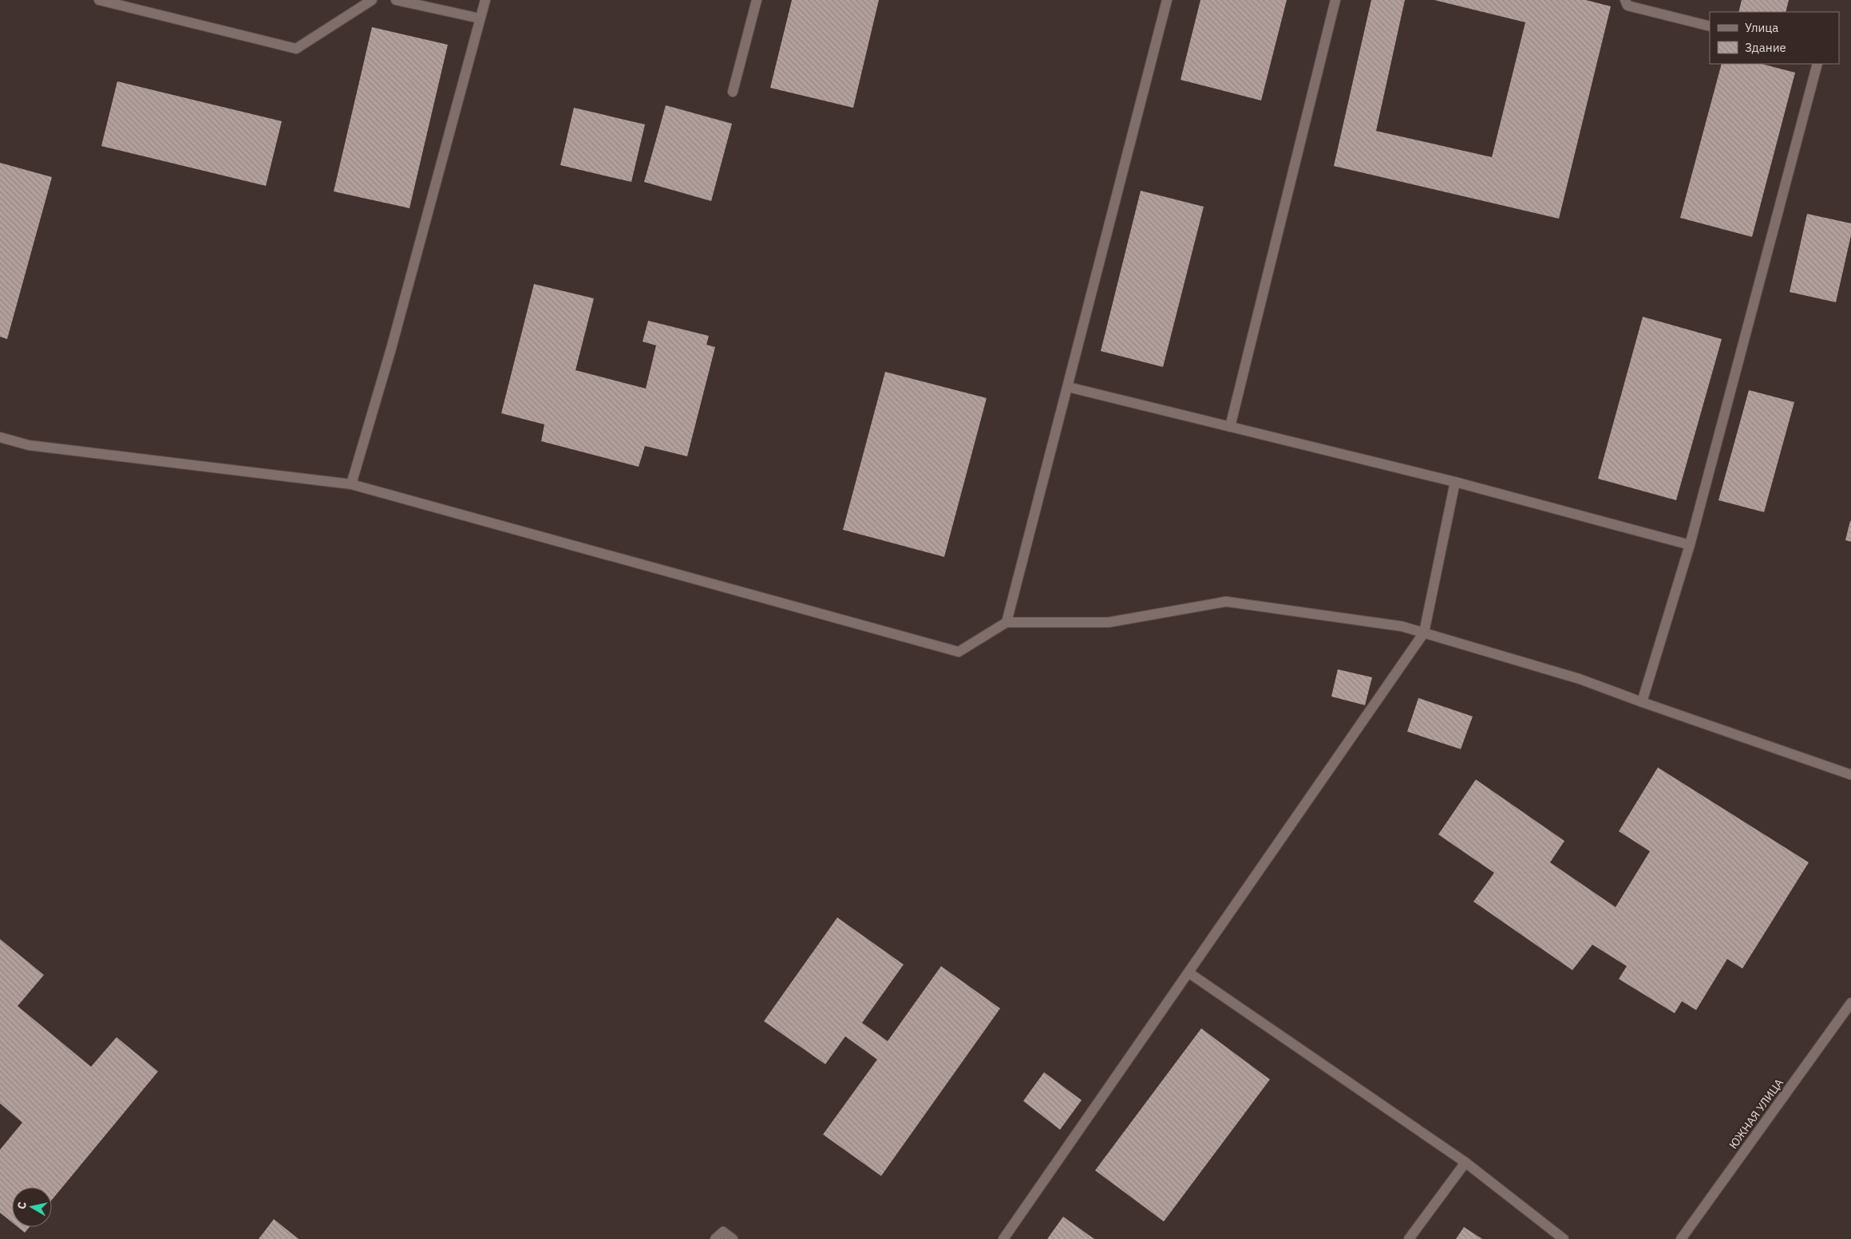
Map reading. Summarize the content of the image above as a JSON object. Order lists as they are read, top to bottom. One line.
{"streets":{"main road":["ЮЖНАЯ УЛИЦА"]},"legend":["Улица","Здание"],"north":"left"}
